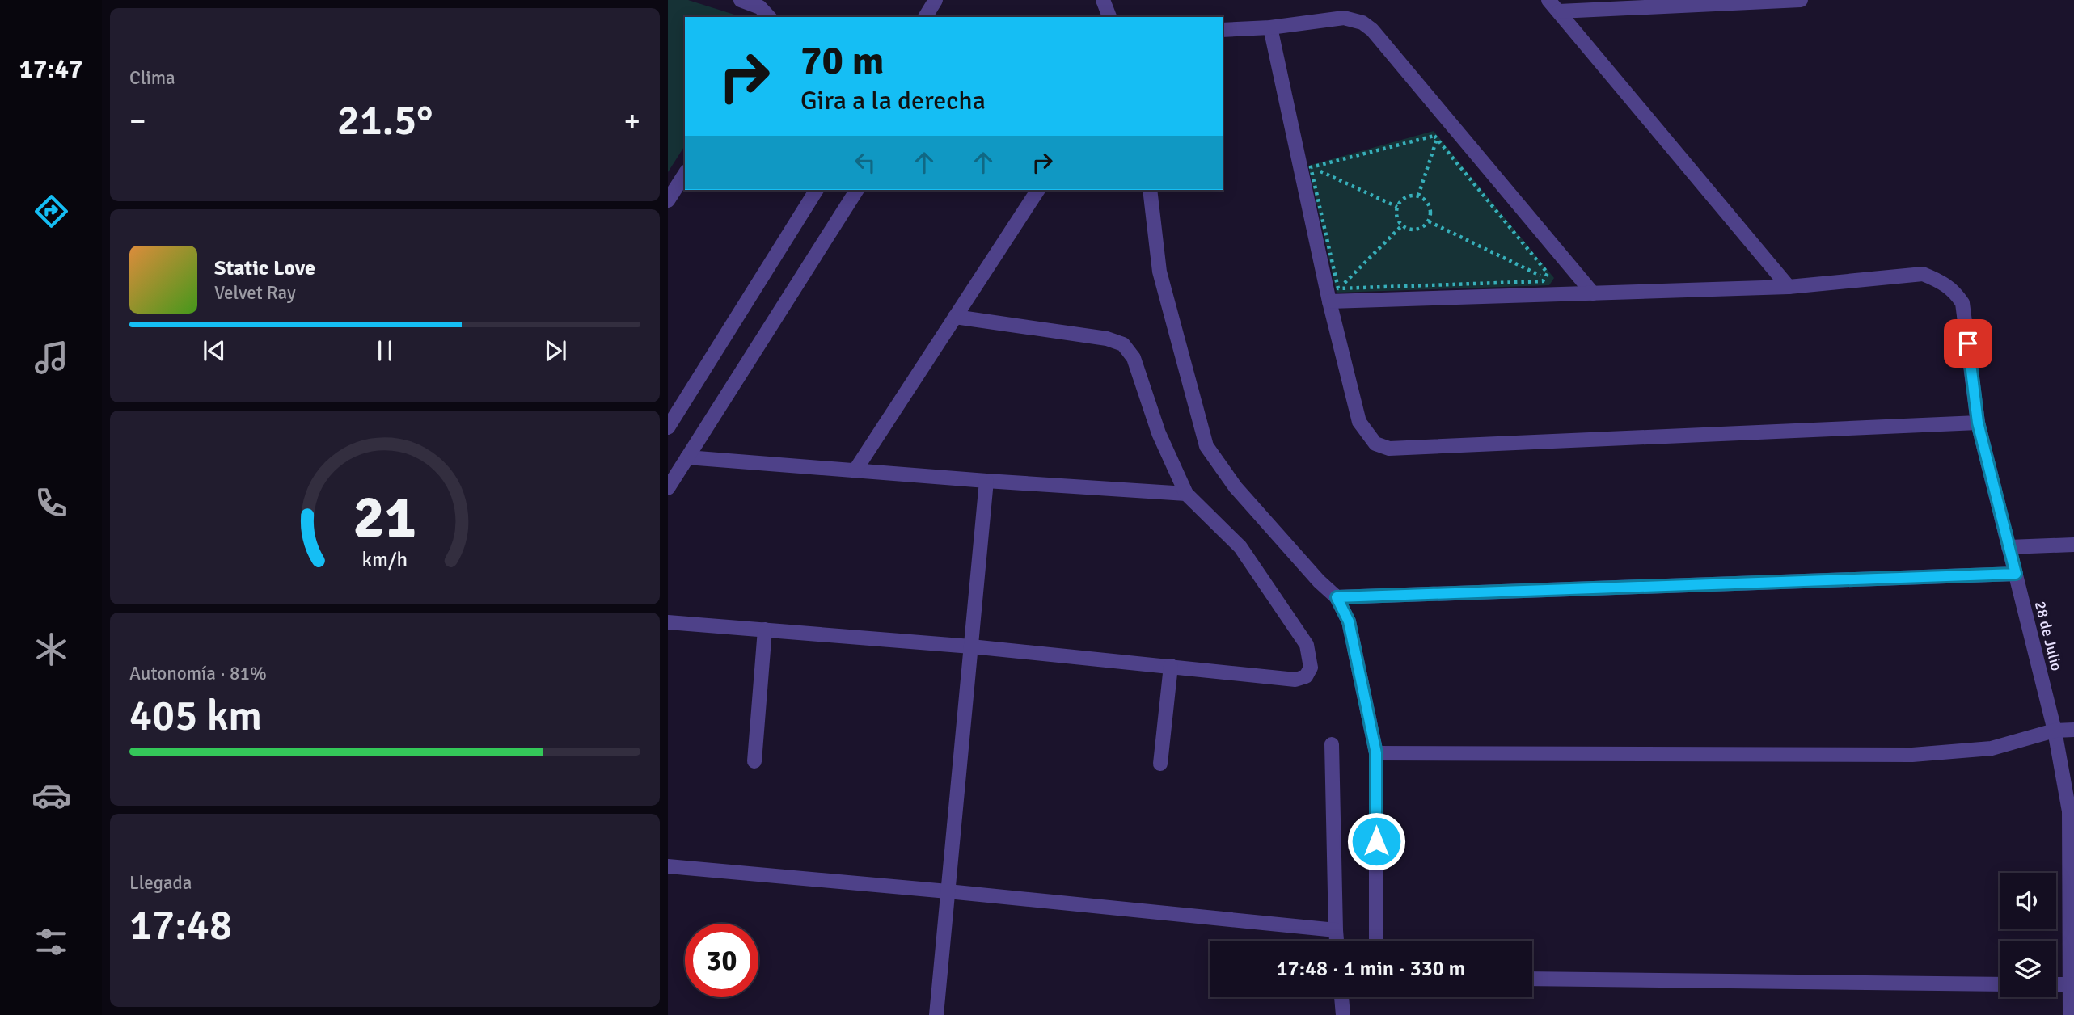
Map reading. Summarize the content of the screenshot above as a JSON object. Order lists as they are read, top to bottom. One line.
{"streets":{"street":["28 de Julio"]},"page":{"tabs":"17:47","tile":["Clima",["Autonomía · 81%","405 km"],["Llegada","17:48"]],"turn":["70 m","Gira a la derecha"],"heat":["−","21.5°","+"],"song":["Static Love","Velvet Ray"],"limit":"30","trip":"17:48 · 1 min · 330 m","gauge":["21","km/h"]}}
